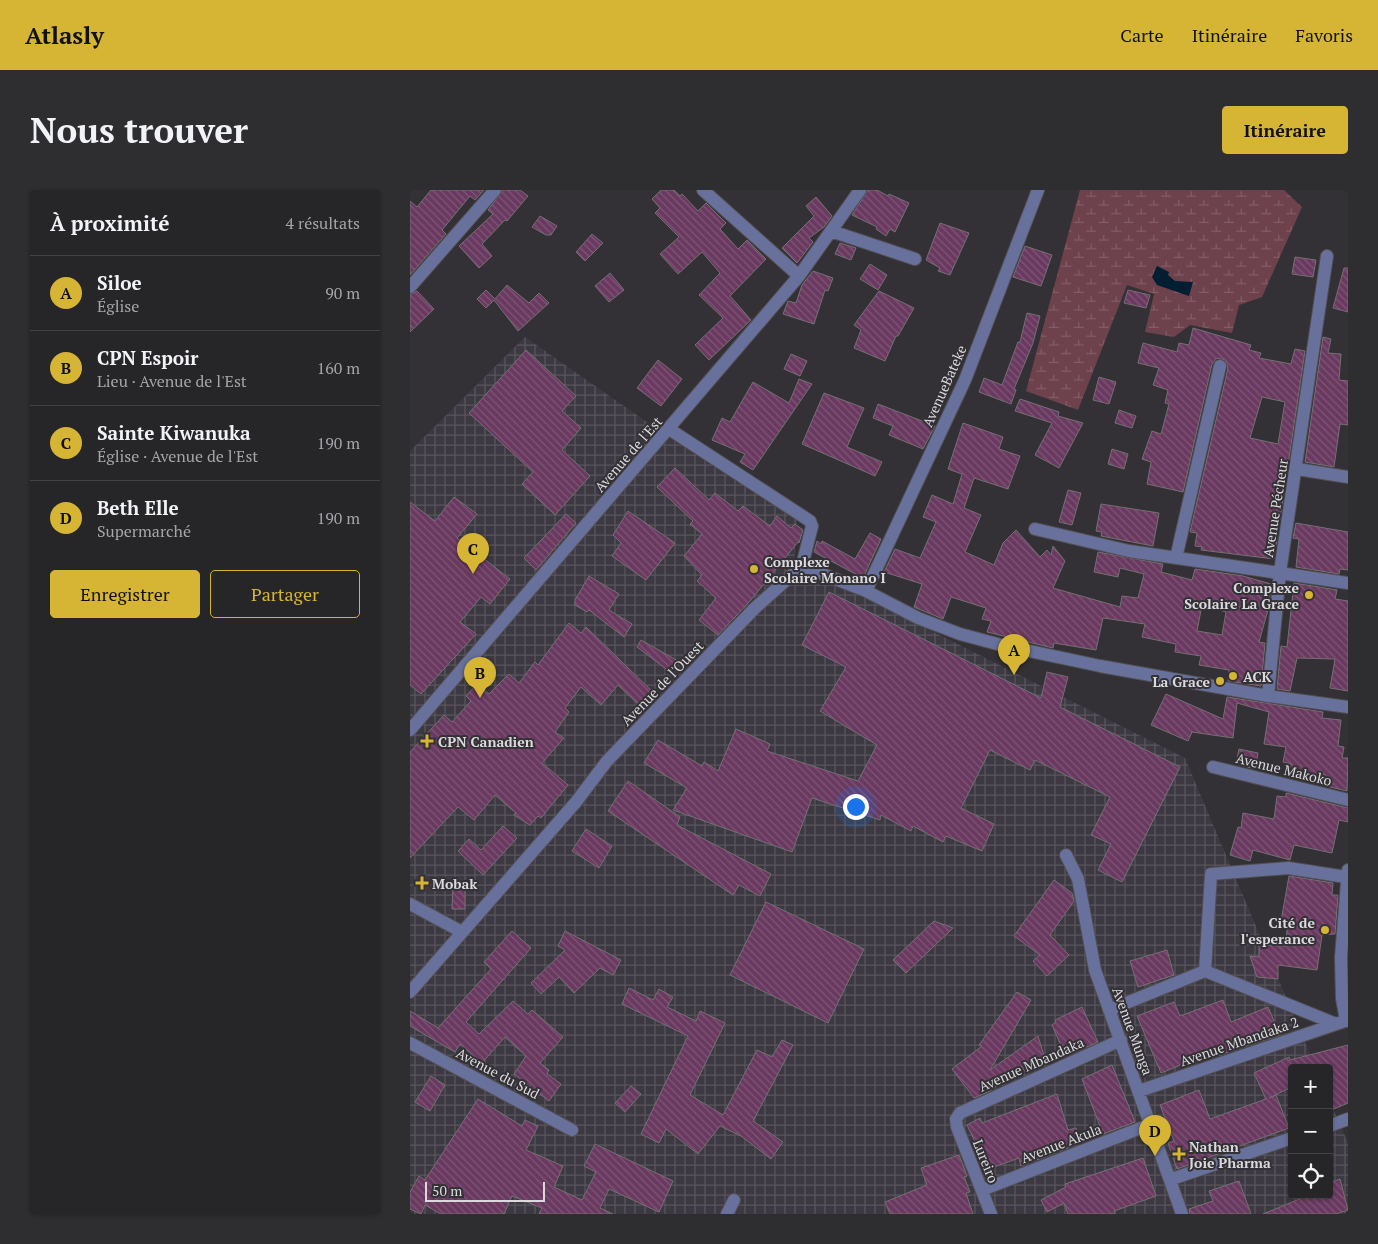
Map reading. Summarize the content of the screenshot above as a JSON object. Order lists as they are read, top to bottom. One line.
{"streets":{"street":["AvenueBateke","Avenue de l'Est","Avenue Pécheur","Avenue de l'Ouest","Avenue Makoko","Avenue Munga","Avenue Mbandaka 2","Avenue Mbandaka","Avenue du Sud","Avenue Akula","Lureiro"]},"crossings":[["Avenue Munga","Avenue Mbandaka 2"],["Avenue Munga","Avenue Mbandaka"],["Avenue Munga","Avenue Akula"],["Avenue Mbandaka","Lureiro"],["Avenue Akula","Lureiro"]],"places":{"other":["Complexe Scolaire Monano I","Complexe Scolaire La Grace","ACK","La Grace","Cité de l'esperance"],"health":["CPN Canadien","Mobak","Nathan Joie Pharma"]},"scale_bar":"50 m","page":{"header":"Atlasly","nav":["Carte","Itinéraire","Favoris"],"buttons":["Itinéraire",["Enregistrer","Partager"]],"title":"Nous trouver","heading":["À proximité","4 résultats"],"list":[{"mark":"A","name":"Siloe","note":"Église","value":"90 m"},{"mark":"B","name":"CPN Espoir","note":"Lieu · Avenue de l'Est","value":"160 m"},{"mark":"C","name":"Sainte Kiwanuka","note":"Église · Avenue de l'Est","value":"190 m"},{"mark":"D","name":"Beth Elle","note":"Supermarché","value":"190 m"}],"pins":["C","A","B","D"],"map_buttons":["+","−"],"scale":"50 m"}}
